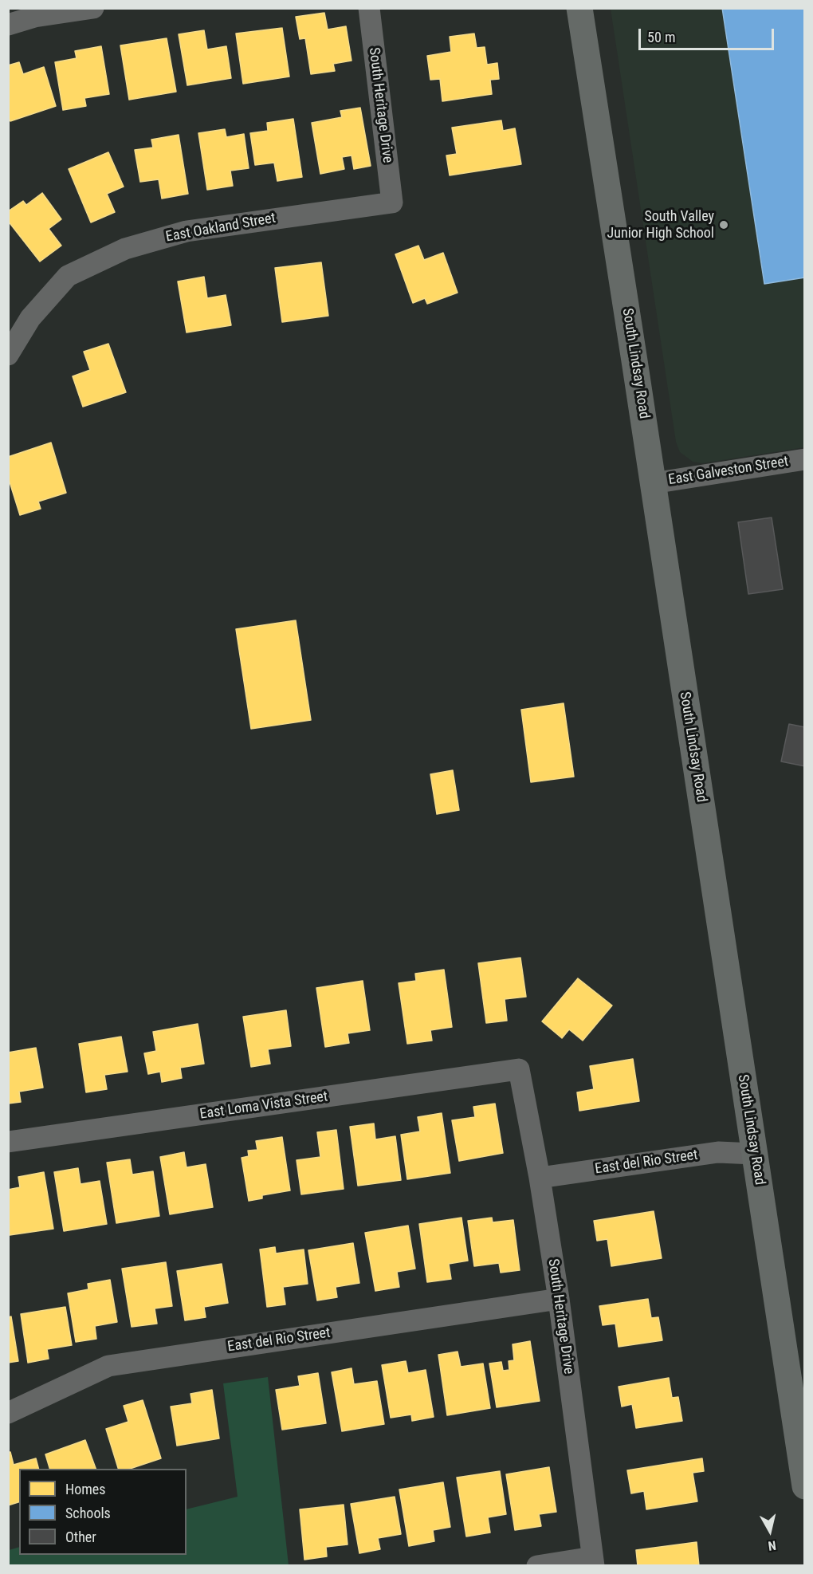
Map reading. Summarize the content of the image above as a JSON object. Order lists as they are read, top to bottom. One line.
{"streets":{"main road":["South Lindsay Road"],"street":["South Heritage Drive","East Oakland Street","East Galveston Street","East Loma Vista Street","East del Rio Street"]},"crossings":[["South Heritage Drive","East Oakland Street"],["South Heritage Drive","East Loma Vista Street"],["South Heritage Drive","East del Rio Street"],["South Lindsay Road","East Galveston Street"],["South Lindsay Road","East del Rio Street"]],"places":["South Valley Junior High School"],"legend":["Homes","Schools","Other"],"scale_bar":"50 m","north":"bottom"}
